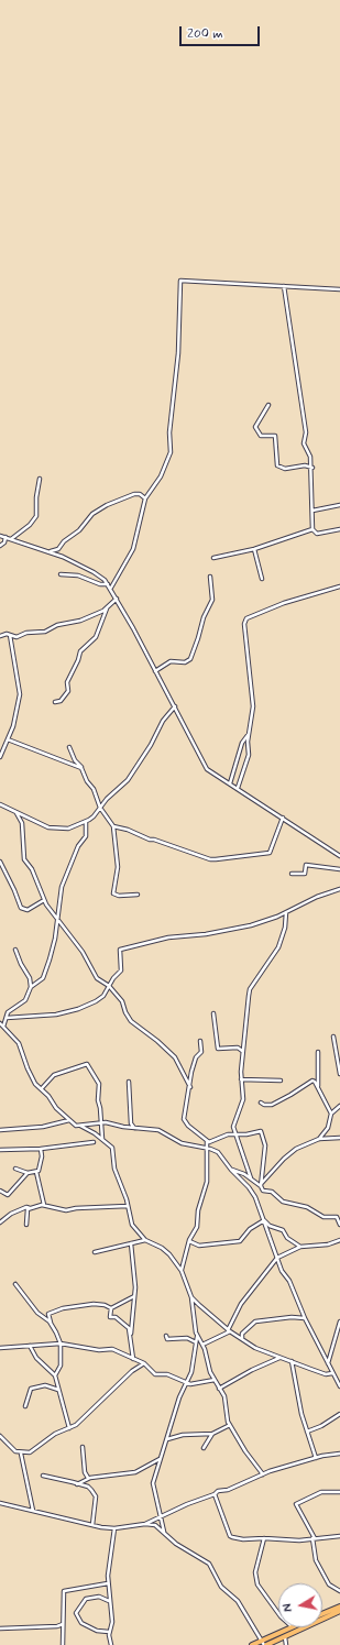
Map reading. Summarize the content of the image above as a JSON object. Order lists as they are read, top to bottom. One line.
{"scale_bar":"200 m","north":"left"}
